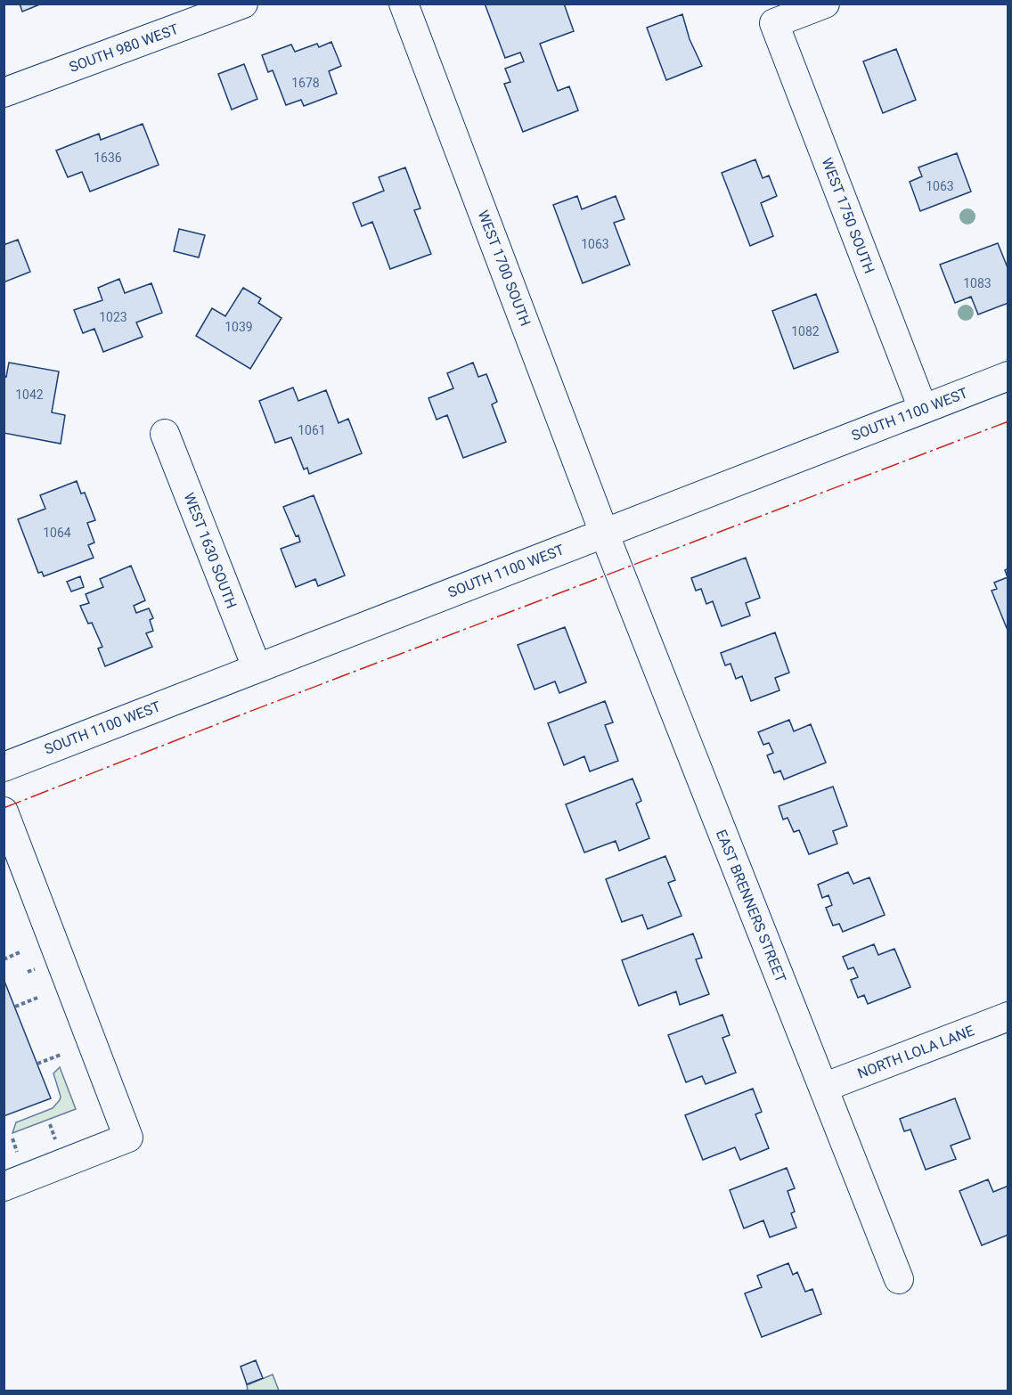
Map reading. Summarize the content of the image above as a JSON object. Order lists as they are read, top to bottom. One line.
{"streets":{"street":["SOUTH 980 WEST","WEST 1750 SOUTH","WEST 1700 SOUTH","SOUTH 1100 WEST","WEST 1630 SOUTH","EAST BRENNERS STREET","NORTH LOLA LANE"]},"crossings":[["WEST 1750 SOUTH","SOUTH 1100 WEST"],["WEST 1700 SOUTH","SOUTH 1100 WEST"],["WEST 1700 SOUTH","EAST BRENNERS STREET"],["SOUTH 1100 WEST","WEST 1630 SOUTH"],["SOUTH 1100 WEST","EAST BRENNERS STREET"],["EAST BRENNERS STREET","NORTH LOLA LANE"]],"house_numbers":["1678","1636","1063","1063","1083","1023","1039","1082","1042","1061","1064"]}
